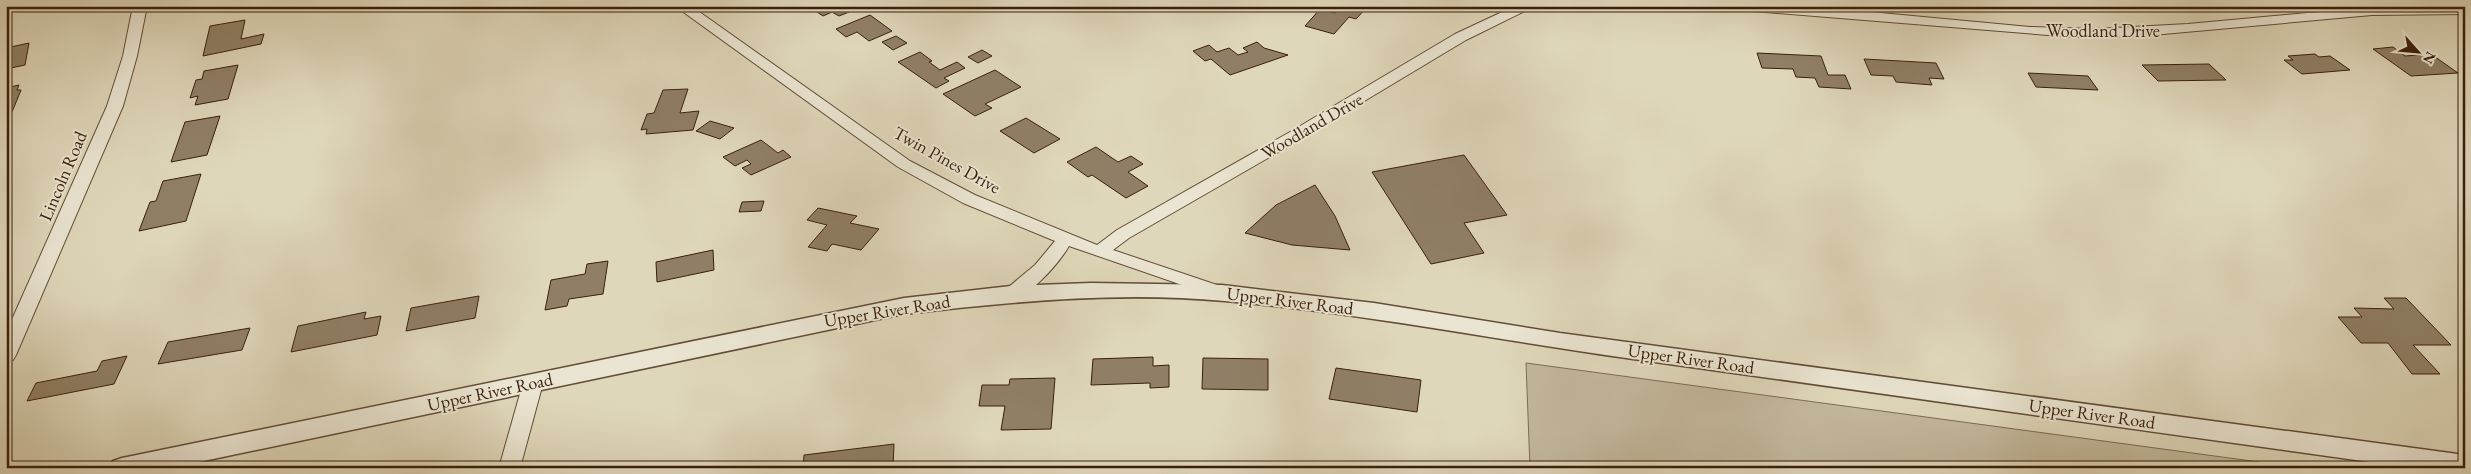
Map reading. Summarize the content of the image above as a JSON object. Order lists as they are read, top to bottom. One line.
{"streets":{"street":["Woodland Drive","Twin Pines Drive","Lincoln Road","Upper River Road"]},"crossings":[["Woodland Drive","Twin Pines Drive"],["Twin Pines Drive","Upper River Road"]],"north":"bottom right"}
